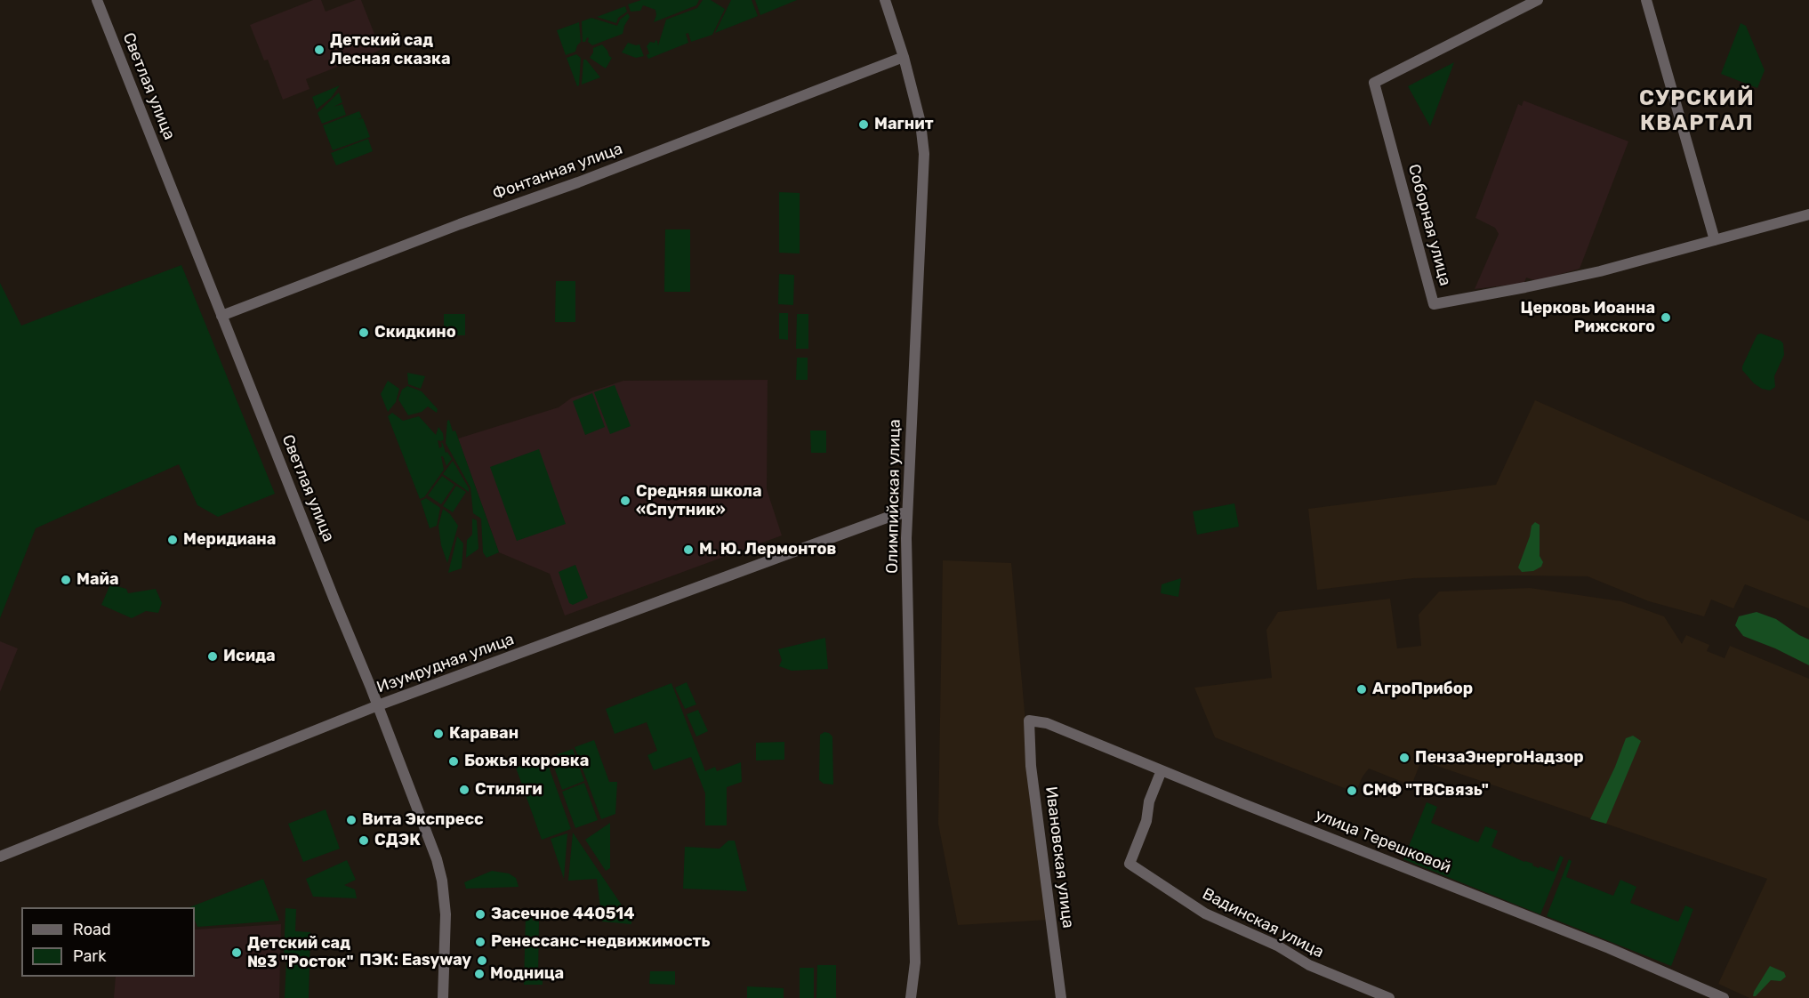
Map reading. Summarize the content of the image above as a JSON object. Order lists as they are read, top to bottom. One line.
{"streets":{"street":["Светлая улица","Фонтанная улица","Соборная улица","Олимпийская улица","Изумрудная улица","улица Терешковой","Ивановская улица","Вадинская улица"]},"crossings":[["Светлая улица","Фонтанная улица"],["Светлая улица","Изумрудная улица"],["Фонтанная улица","Олимпийская улица"],["Олимпийская улица","Изумрудная улица"],["улица Терешковой","Ивановская улица"],["улица Терешковой","Вадинская улица"]],"districts":["СУРСКИЙ КВАРТАЛ"],"places":["Детский сад Лесная сказка","Магнит","Церковь Иоанна Рижского","Скидкино","Средняя школа «Спутник»","Меридиана","М. Ю. Лермонтов","Майа","Исида","АгроПрибор","Караван","ПензаЭнергоНадзор","Божья коровка","Стиляги","СМФ \"ТВСвязь\"","Вита Экспресс","СДЭК","Засечное 440514","Ренессанс-недвижимость","Детский сад №3 \"Росток\"","ПЭК: Easyway","Модница"],"legend":["Road","Park"]}
